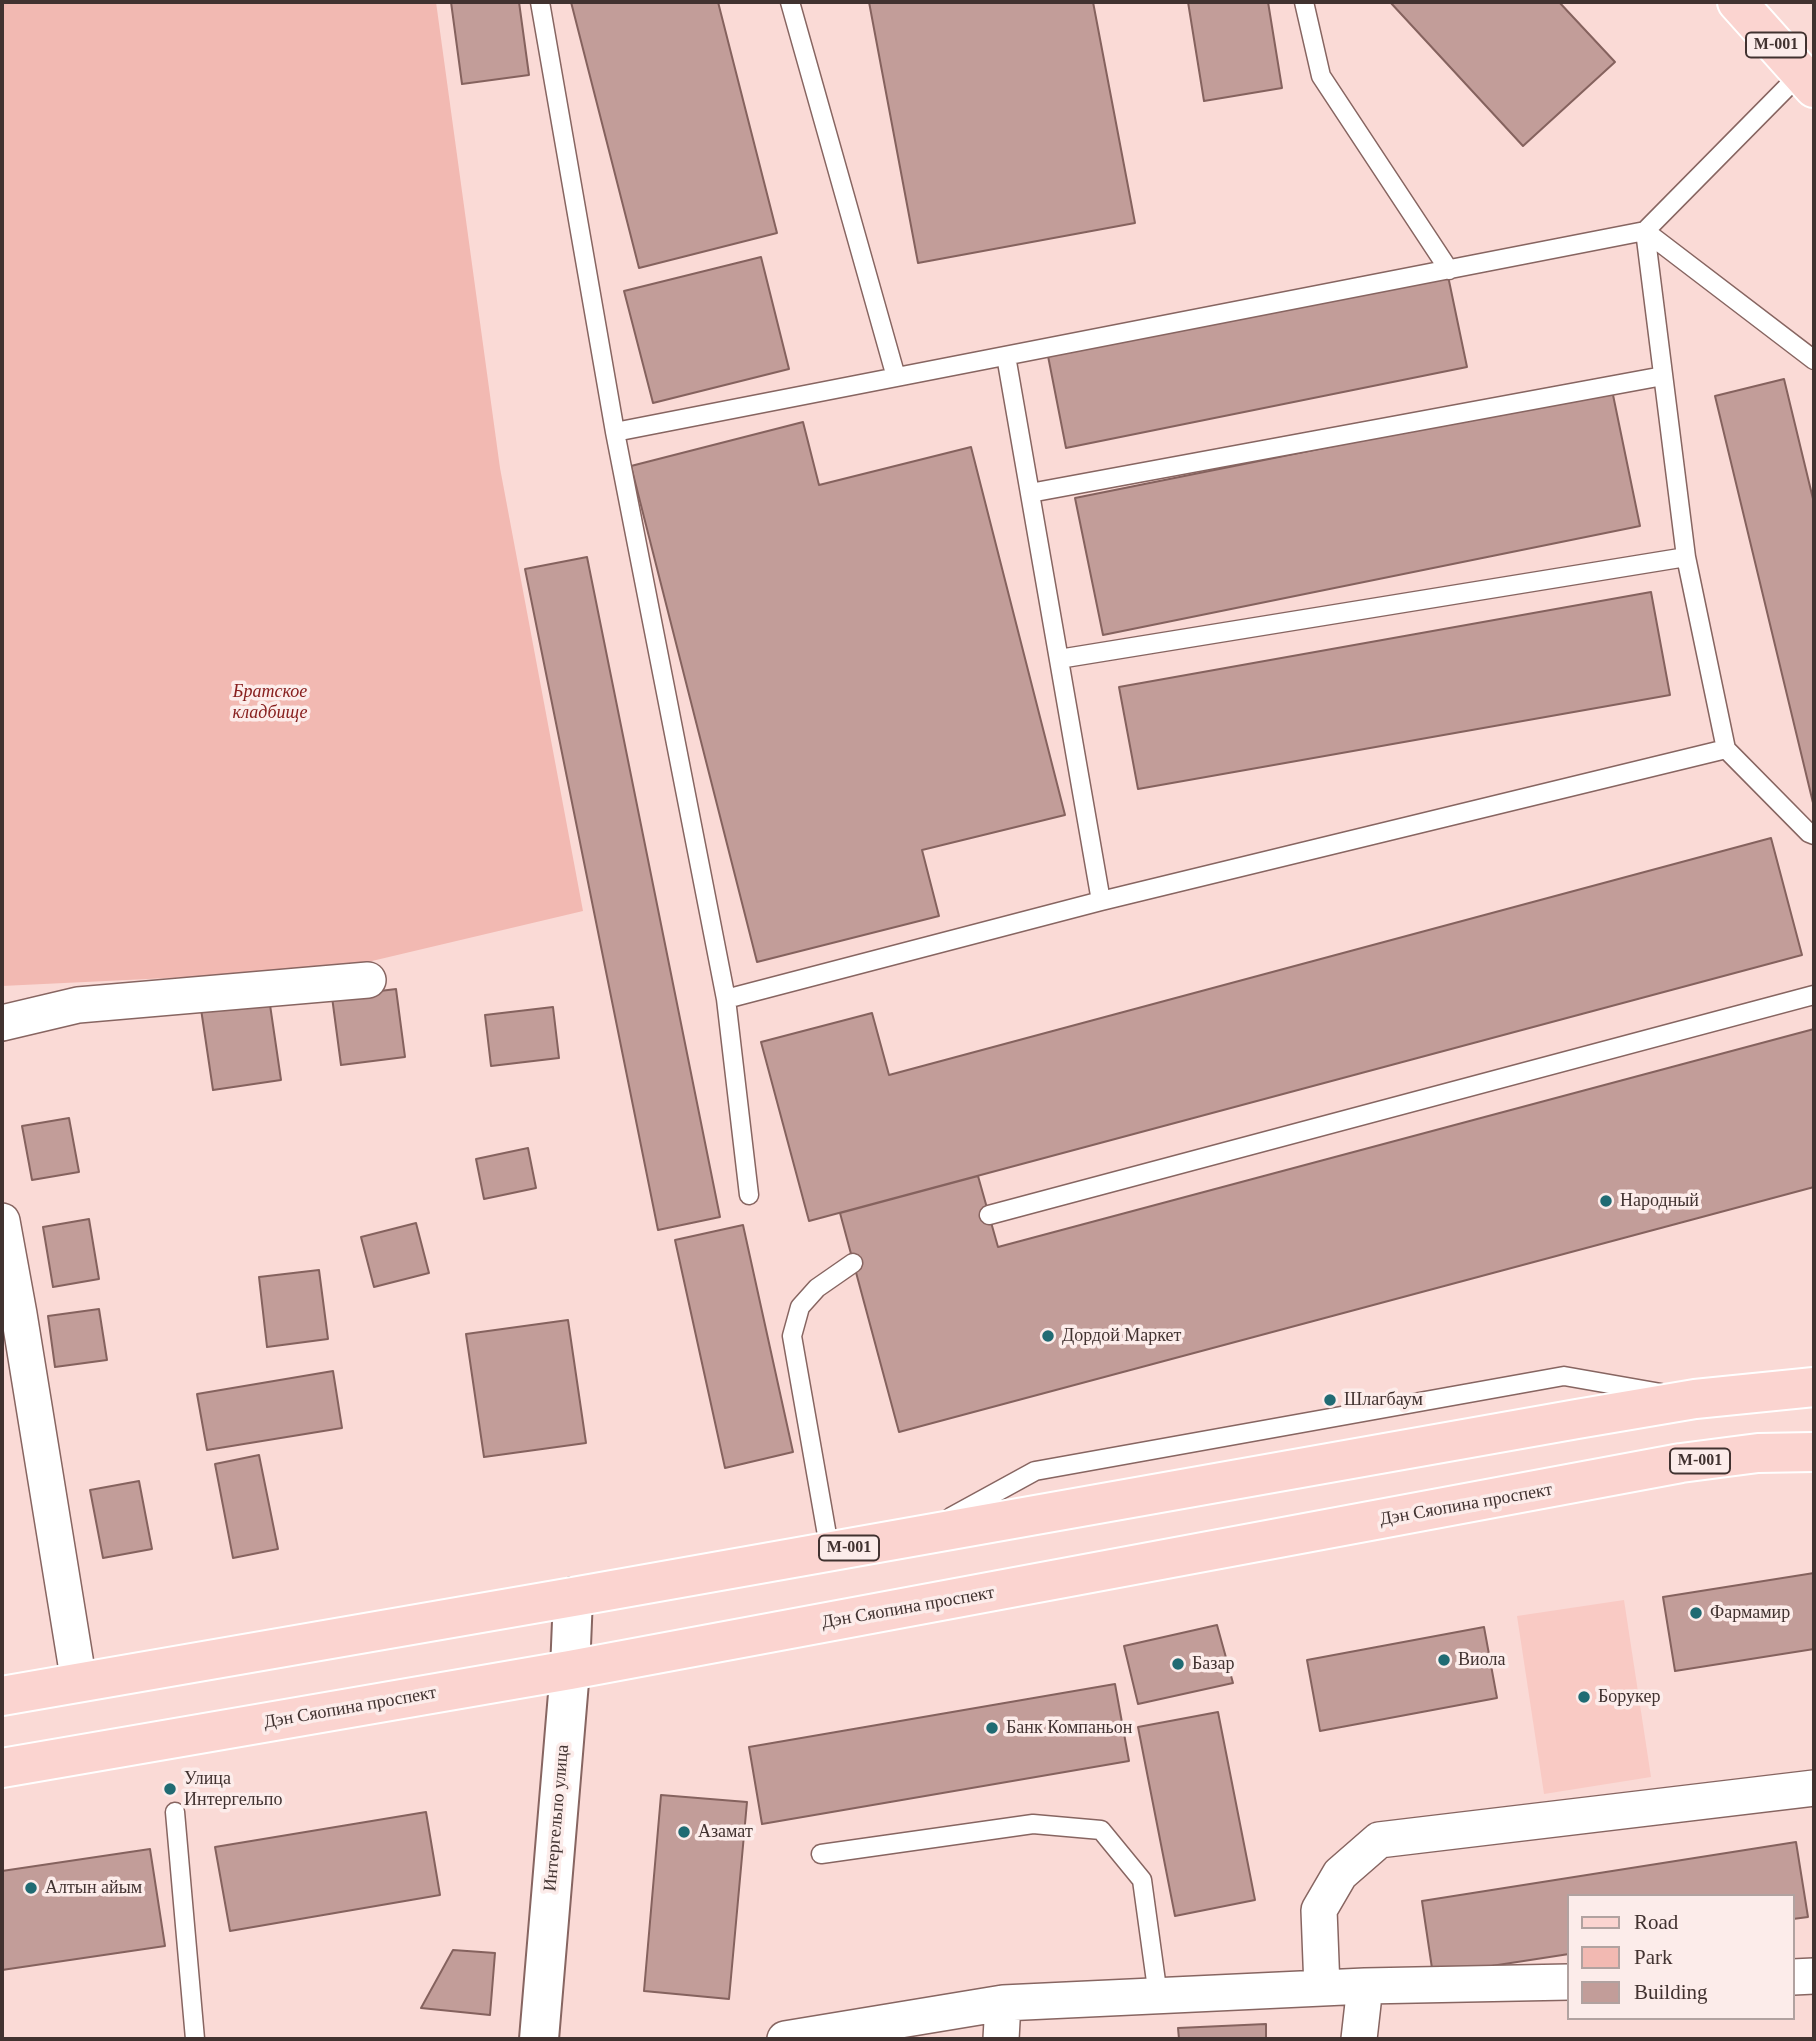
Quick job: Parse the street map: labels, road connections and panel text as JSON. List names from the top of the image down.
{
  "streets": {
    "main road": [
      "М-001",
      "M-001",
      "Дэн Сяопина проспект",
      "Интергельпо улица"
    ]
  },
  "crossings": [
    ["M-001", "Интергельпо улица"],
    ["Дэн Сяопина проспект", "Интергельпо улица"]
  ],
  "parks": ["Братское кладбище"],
  "places": [
    "Народный",
    "Дордой Маркет",
    "Шлагбаум",
    "Фармамир",
    "Виола",
    "Базар",
    "Борукер",
    "Банк Компаньон",
    "Улица Интергельпо",
    "Азамат",
    "Алтын айым"
  ],
  "legend": ["Road", "Park", "Building"]
}
